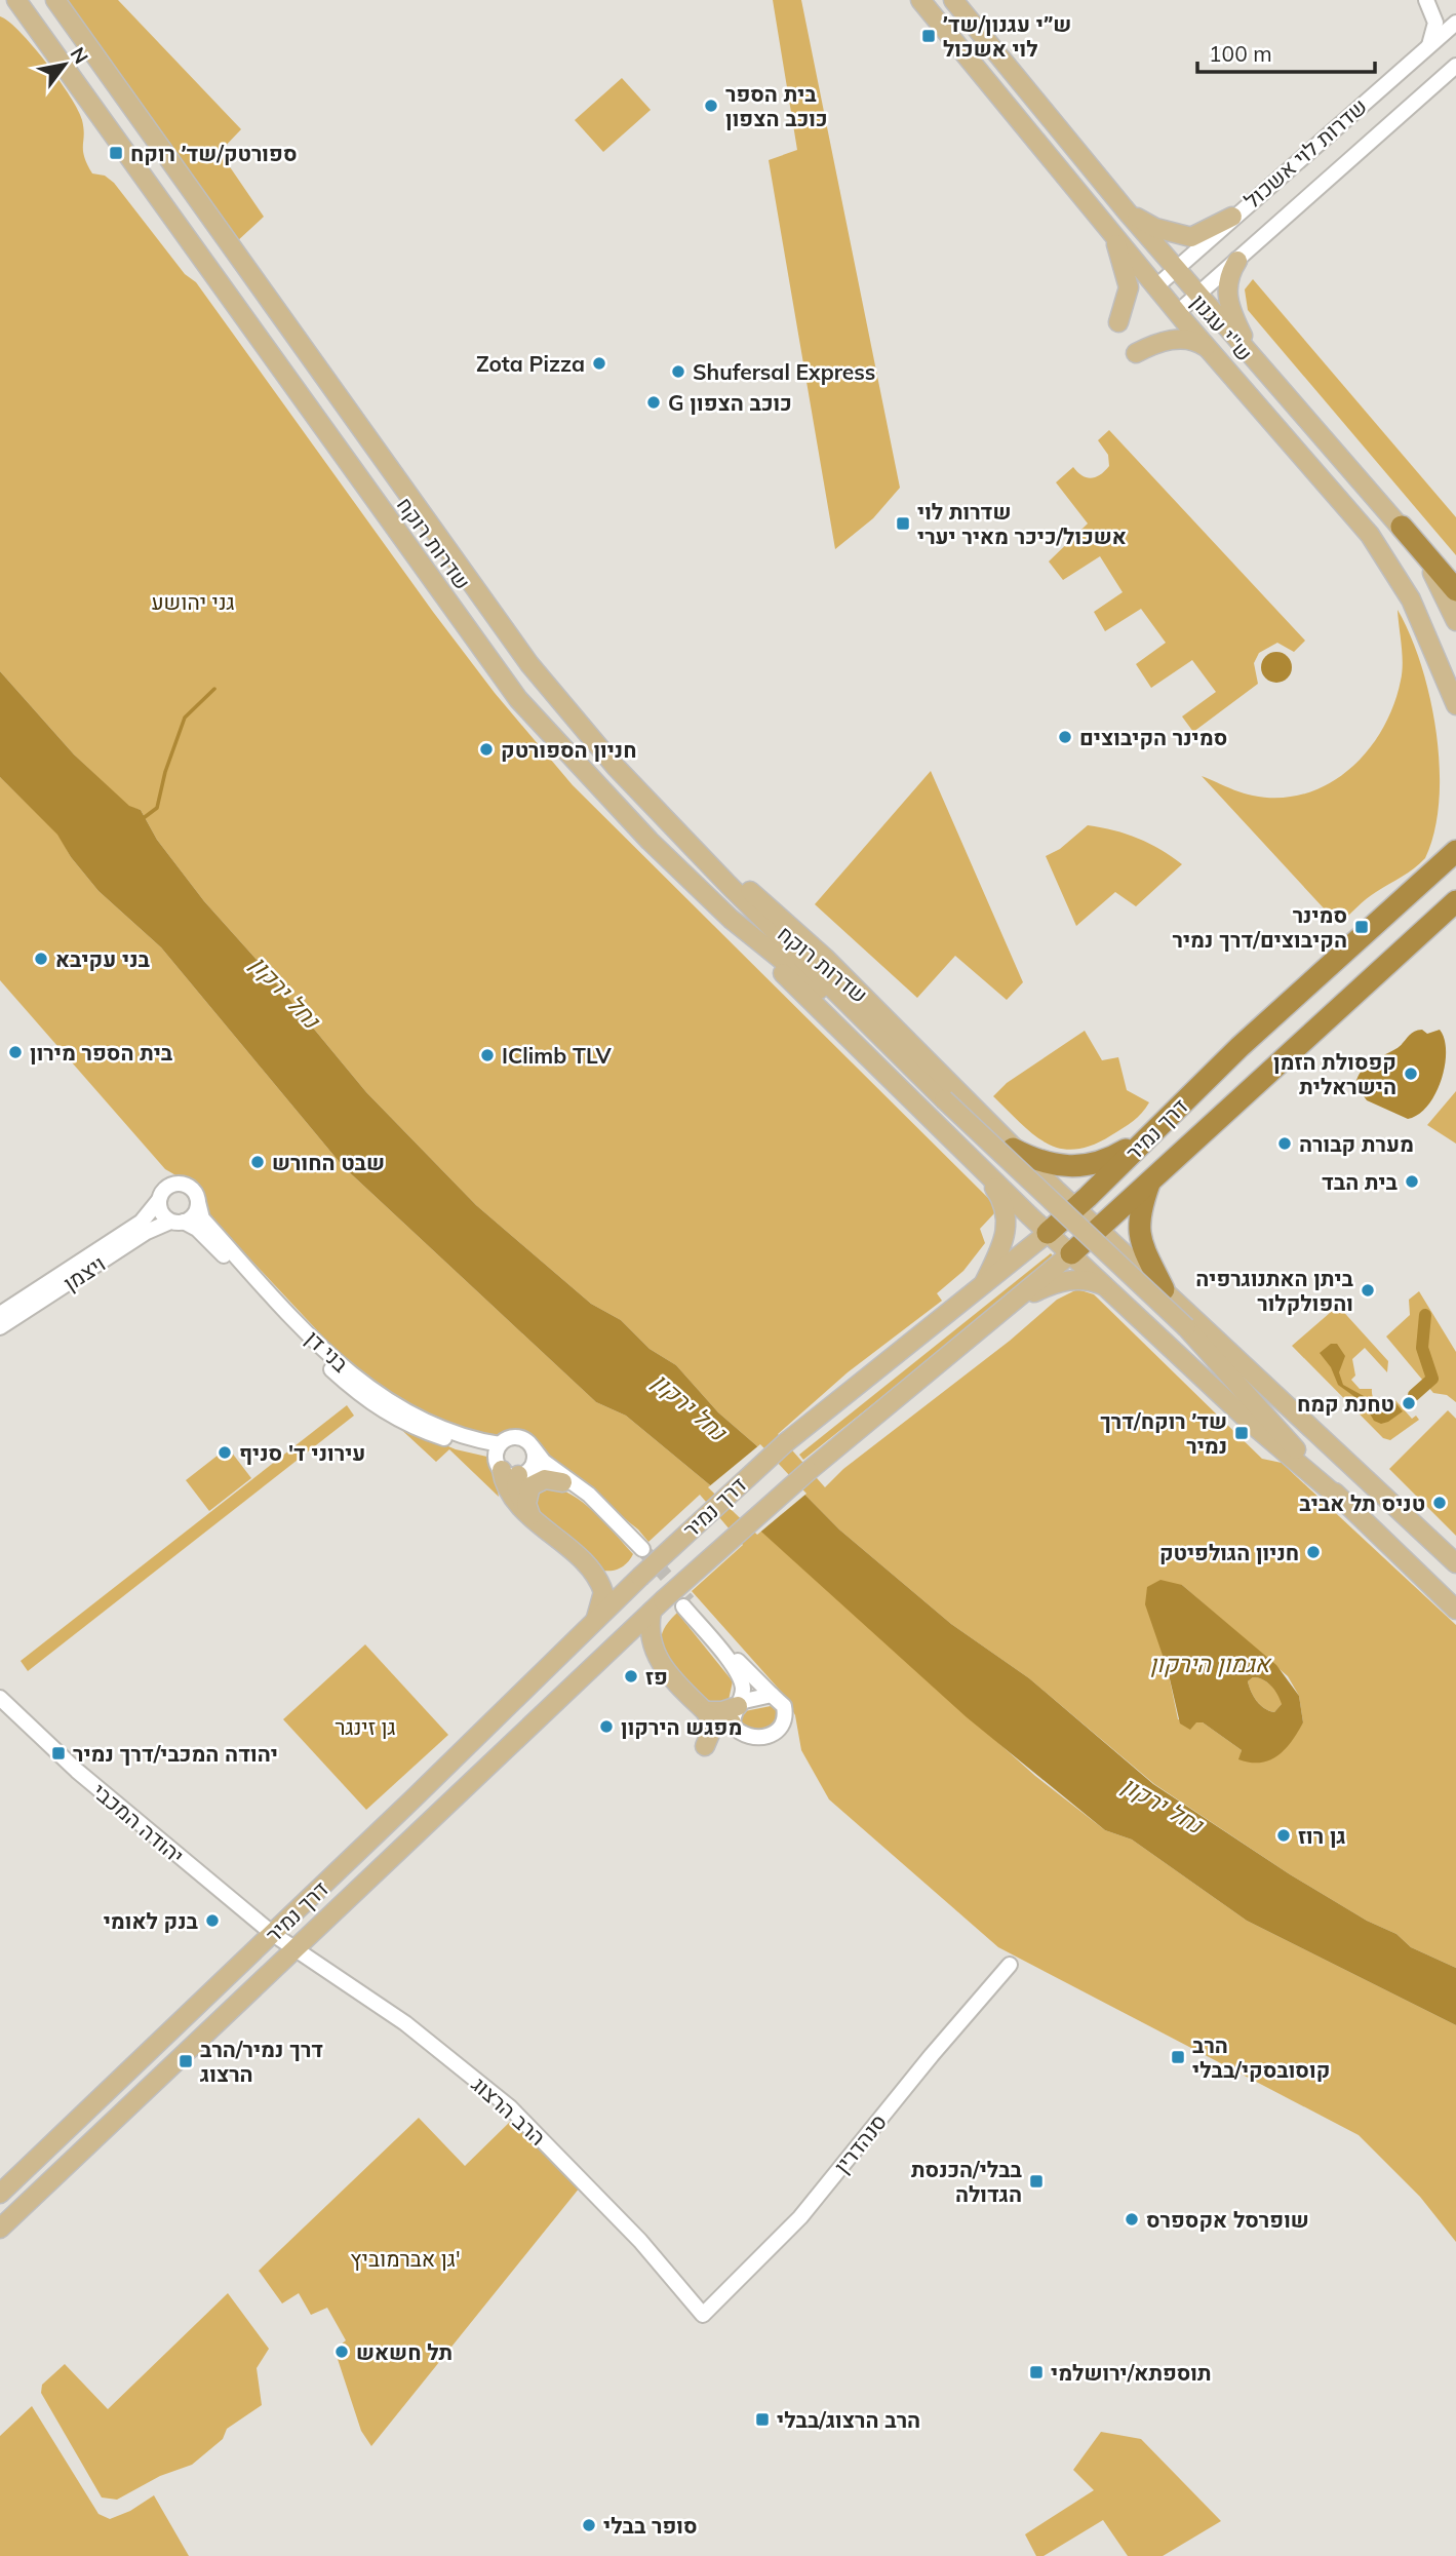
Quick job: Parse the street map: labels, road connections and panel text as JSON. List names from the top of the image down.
{
  "streets": {
    "highway": ["דרך נמיר"],
    "main road": ["ש''י עגנון", "שדרות רוקח"],
    "street": [
      "שדרות לוי אשכול",
      "ויצמן",
      "בני דן",
      "יהודה המכבי",
      "הרב הרצוג",
      "סנהדרין"
    ]
  },
  "crossings": [
    ["שדרות לוי אשכול", "ש''י עגנון"],
    ["דרך נמיר", "יהודה המכבי"],
    ["דרך נמיר", "הרב הרצוג"],
    ["ויצמן", "בני דן"],
    ["יהודה המכבי", "הרב הרצוג"],
    ["הרב הרצוג", "סנהדרין"]
  ],
  "water": ["נחל ירקון", "אגמון הירקון"],
  "parks": ["גני יהושע", "גן זינגר", "גן אברמוביץ'"],
  "places": {
    "transit": [
      "ש״י עגנון/שד׳ לוי אשכול",
      "ספורטק/שד׳ רוקח",
      "שדרות לוי אשכול/כיכר מאיר יערי",
      "סמינר הקיבוצים/דרך נמיר",
      "שד׳ רוקח/דרך נמיר",
      "יהודה המכבי/דרך נמיר",
      "הרב קוסובסקי/בבלי",
      "דרך נמיר/הרב הרצוג",
      "בבלי/הכנסת הגדולה",
      "תוספתא/ירושלמי",
      "הרב הרצוג/בבלי"
    ],
    "other": [
      "בית הספר כוכב הצפון",
      "Zota Pizza",
      "Shufersal Express",
      "G כוכב הצפון",
      "סמינר הקיבוצים",
      "חניון הספורטק",
      "בני עקיבא",
      "בית הספר מירון",
      "IClimb TLV",
      "קפסולת הזמן הישראלית",
      "מערת קבורה",
      "שבט החורש",
      "בית הבד",
      "ביתן האתנוגרפיה והפולקלור",
      "טחנת קמח",
      "עירוני ד' סניף",
      "טניס תל אביב",
      "חניון הגולפיטק",
      "פז",
      "מפגש הירקון",
      "גן רוז",
      "בנק לאומי",
      "שופרסל אקספרס",
      "תל חשאש",
      "סופר בבלי"
    ]
  },
  "scale_bar": "100 m",
  "north": "top right"
}
